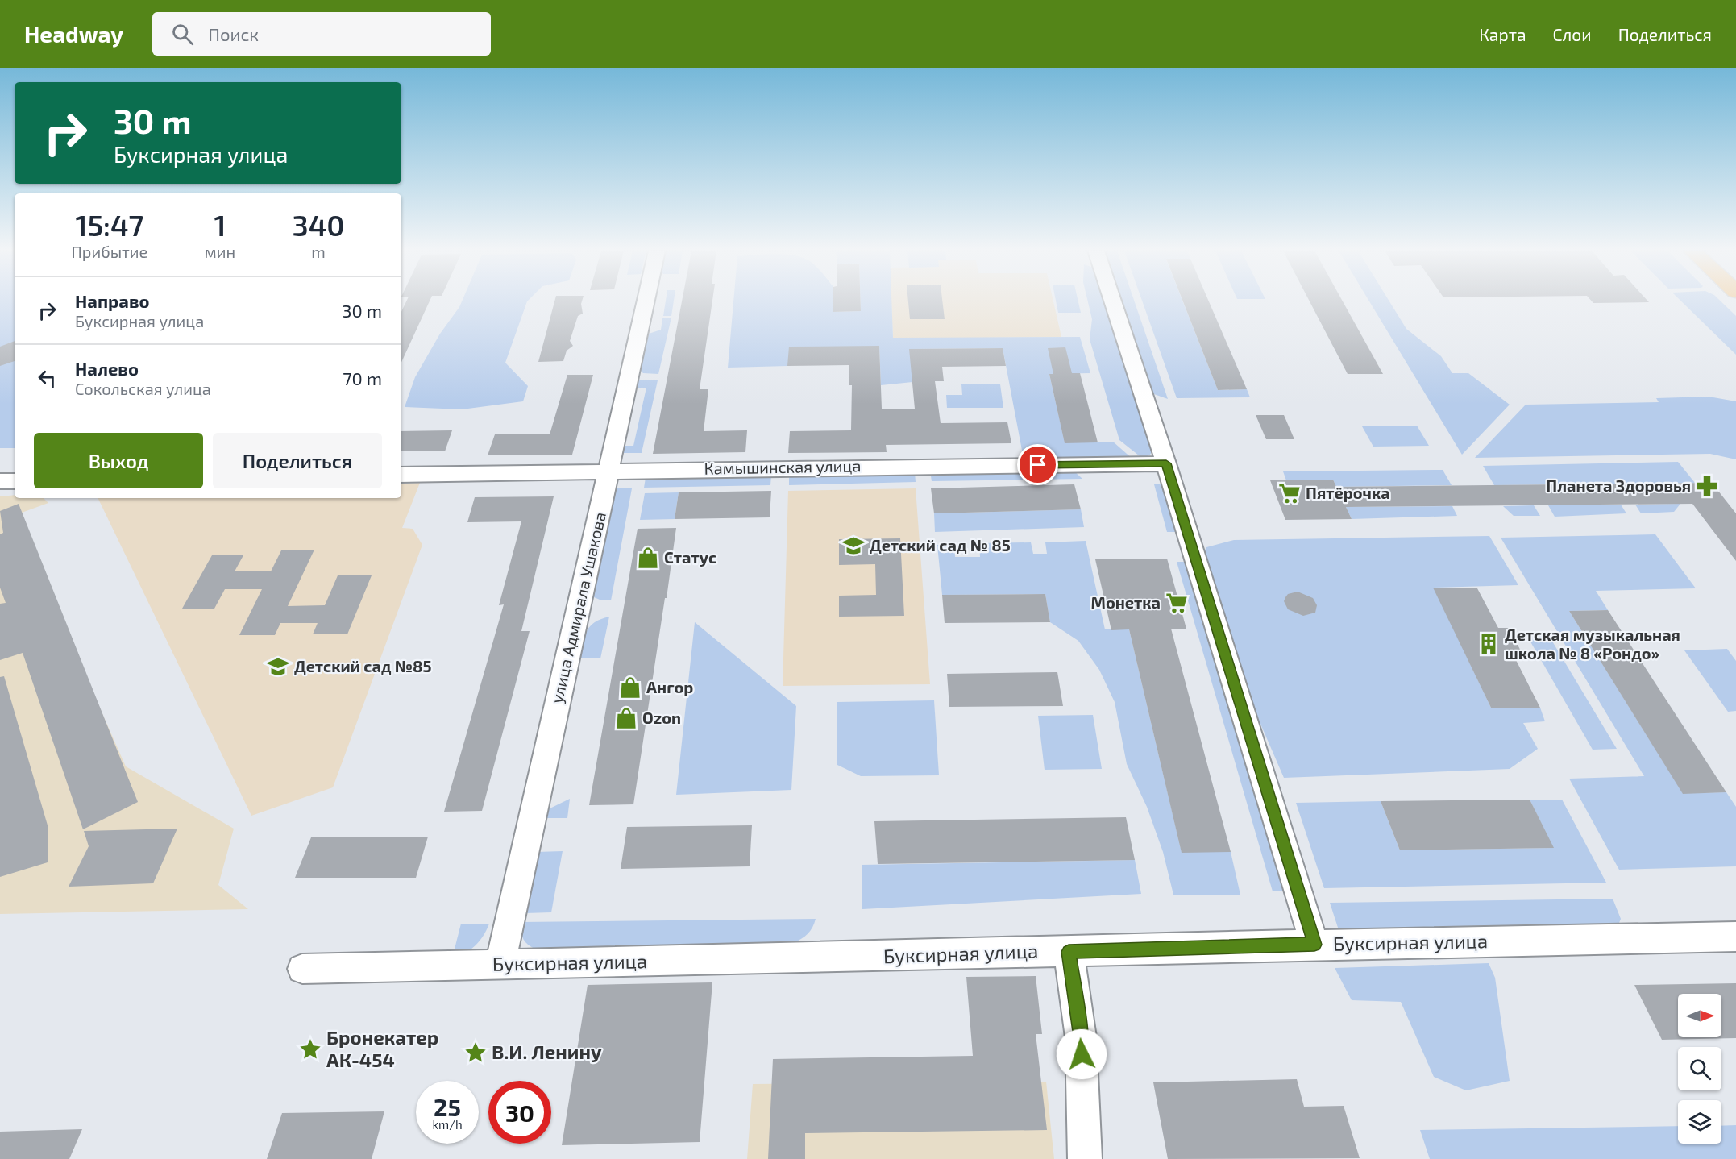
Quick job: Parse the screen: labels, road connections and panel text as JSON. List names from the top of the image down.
{
  "streets": {
    "street": ["Камышинская улица", "улица Адмирала Ушакова", "Буксирная улица"]
  },
  "crossings": [
    ["Камышинская улица", "улица Адмирала Ушакова"],
    ["улица Адмирала Ушакова", "Буксирная улица"]
  ],
  "places": {
    "pharmacy": ["Планета Здоровья"],
    "supermarket": ["Пятёрочка", "Монетка"],
    "school or university": ["Детский сад № 85", "Детский сад №85"],
    "shop": ["Статус", "Ангор", "Ozon"],
    "building": ["Детская музыкальная школа № 8 «Рондо»"],
    "place": ["Бронекатер АК-454", "В.И. Ленину"]
  },
  "north": "right",
  "page": {
    "header": "Headway",
    "search": "Поиск",
    "nav": ["Карта", "Слои", "Поделиться"],
    "turn": ["30 m", "Буксирная улица"],
    "eta": [
      "15:47",
      "Прибытие",
      "1",
      "мин",
      "340",
      "m"
    ],
    "list": [
      {
        "name": "Направо",
        "note": "Буксирная улица",
        "value": "30 m"
      },
      {
        "name": "Налево",
        "note": "Сокольская улица",
        "value": "70 m"
      }
    ],
    "buttons": ["Выход", "Поделиться"],
    "speed": "25 km/h",
    "limit": "30"
  }
}
